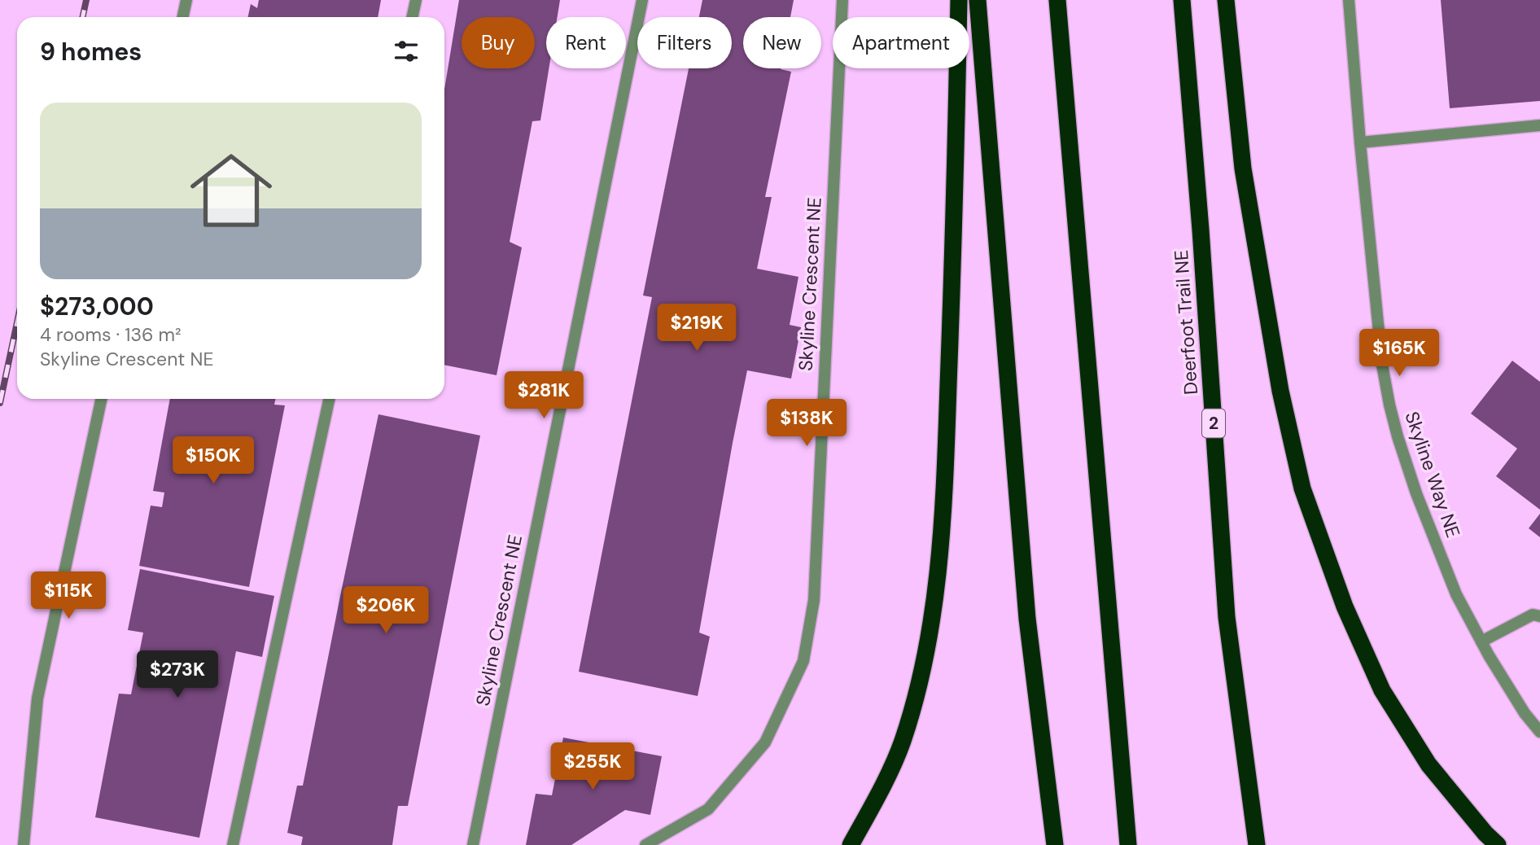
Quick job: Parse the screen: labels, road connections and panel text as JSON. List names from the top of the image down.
{
  "streets": {
    "highway": ["Deerfoot Trail NE", "2"],
    "street": ["Skyline Crescent NE", "Skyline Way NE"]
  },
  "page": {
    "chip": [
      "Buy",
      "Rent",
      "Filters",
      "New",
      "Apartment"
    ],
    "heading": "9 homes",
    "list": [
      {
        "name": "$273,000",
        "note": "4 rooms · 136 m² · Skyline Crescent NE"
      }
    ],
    "price": [
      "$219K",
      "$165K",
      "$281K",
      "$138K",
      "$150K",
      "$115K",
      "$206K",
      "$273K",
      "$255K"
    ]
  }
}
